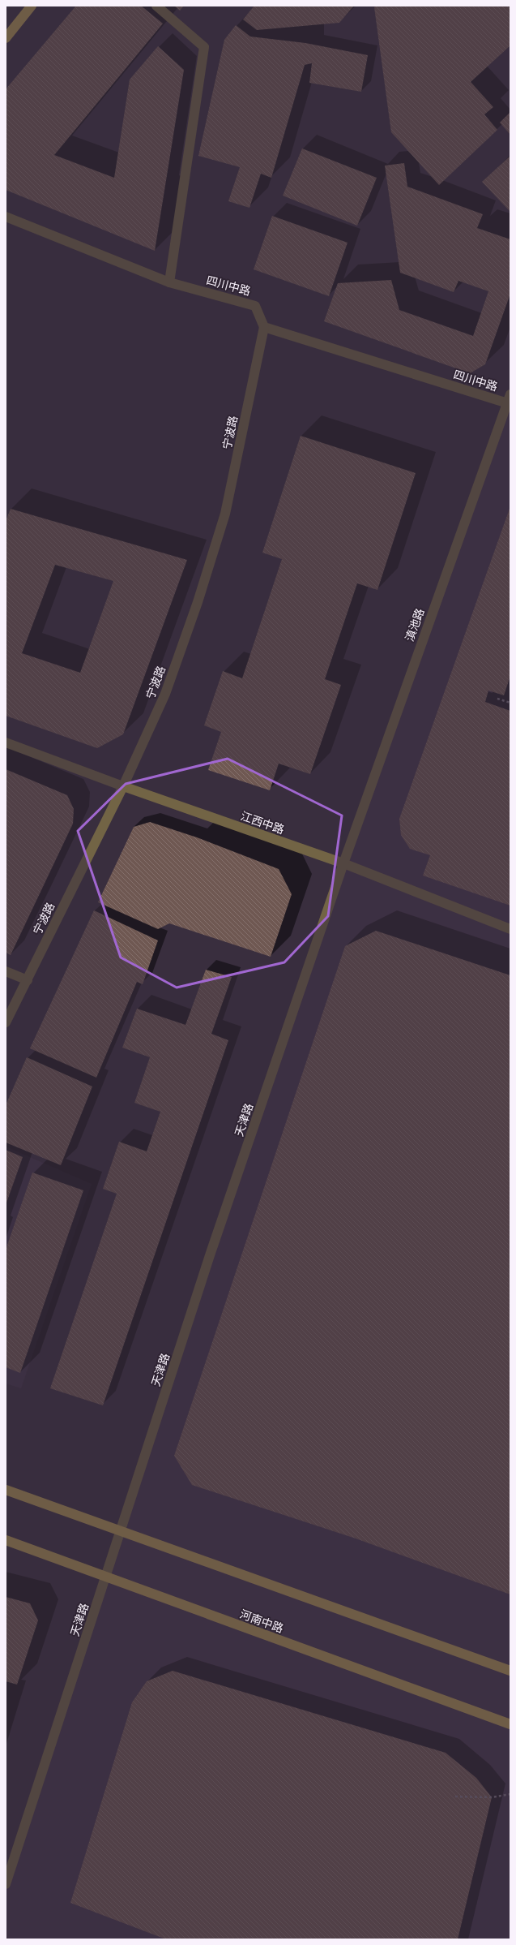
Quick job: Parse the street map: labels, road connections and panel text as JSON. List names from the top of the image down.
{
  "streets": {
    "main road": ["河南中路"],
    "street": [
      "四川中路",
      "宁波路",
      "滇池路",
      "江西中路",
      "天津路"
    ]
  },
  "crossings": [
    ["四川中路", "宁波路"],
    ["四川中路", "滇池路"],
    ["宁波路", "江西中路"],
    ["滇池路", "江西中路"],
    ["滇池路", "天津路"],
    ["江西中路", "天津路"],
    ["天津路", "河南中路"]
  ]
}
